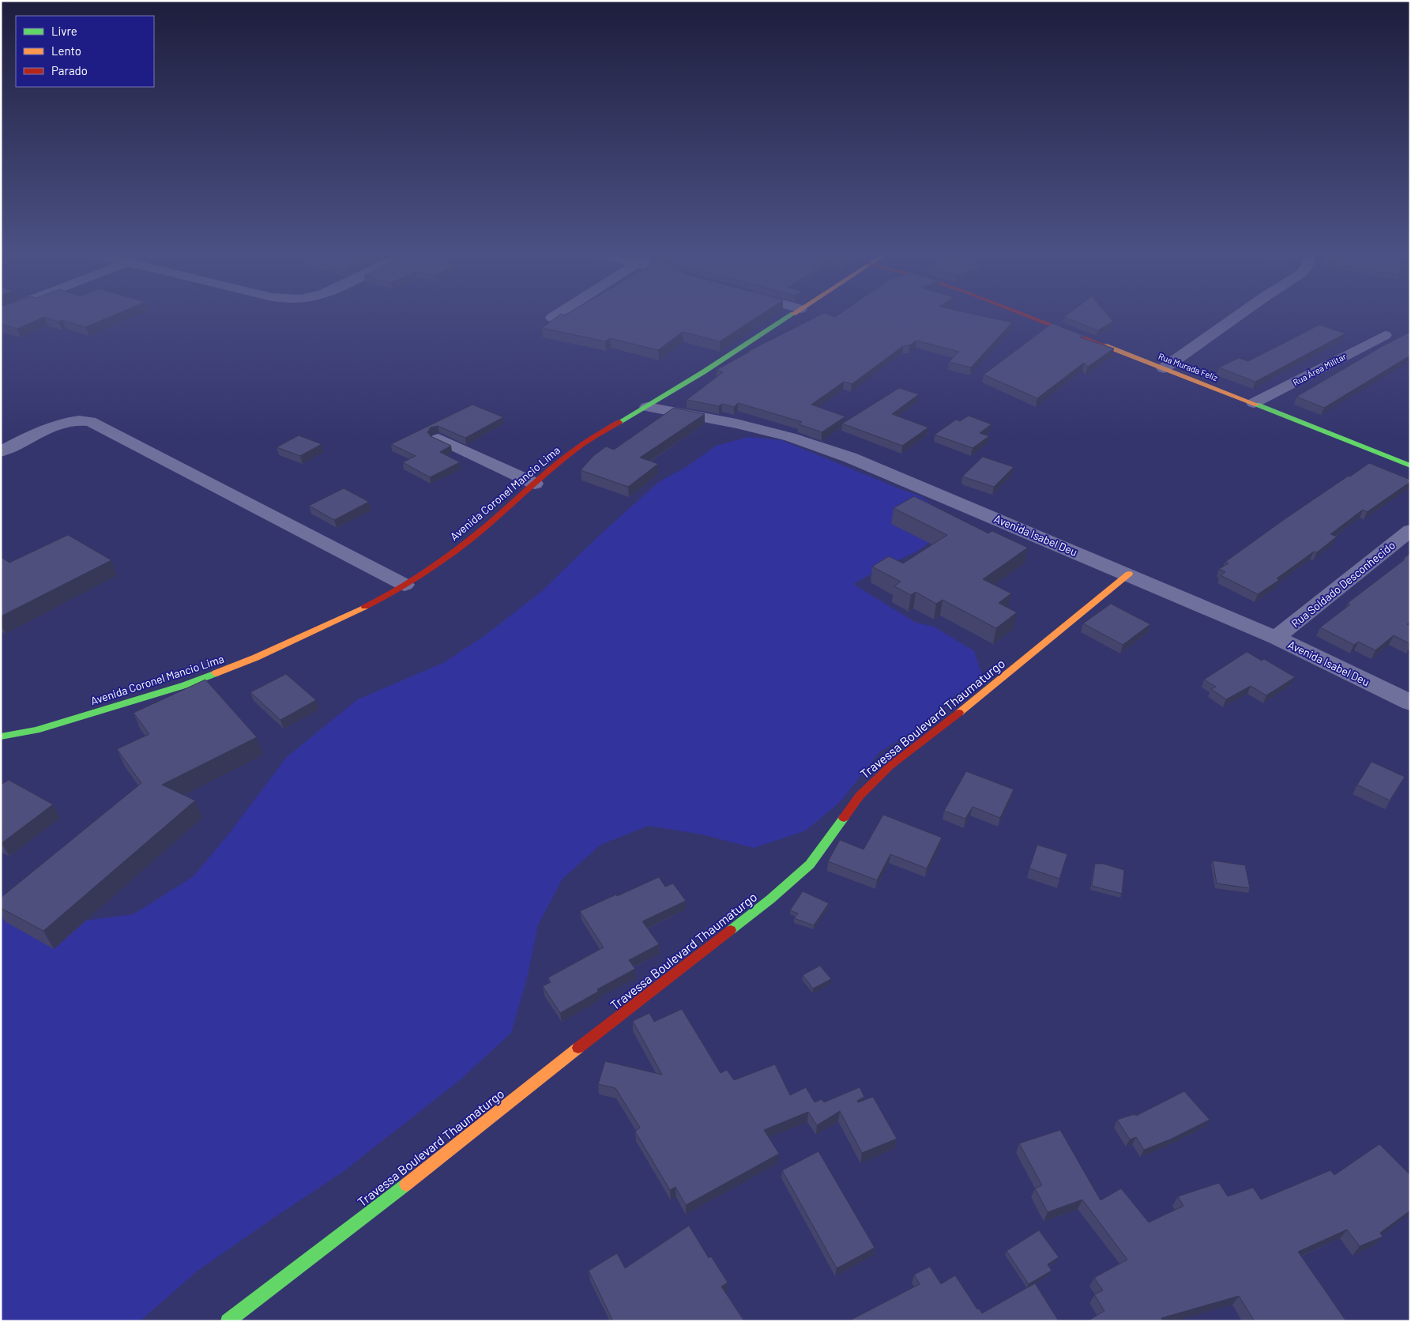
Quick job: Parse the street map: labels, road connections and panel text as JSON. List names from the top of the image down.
{
  "streets": {
    "street": [
      "Rua Murada Feliz",
      "Rua Área Militar",
      "Avenida Coronel Mancio Lima",
      "Avenida Isabel Deu",
      "Rua Soldado Desconhecido",
      "Travessa Boulevard Thaumaturgo"
    ]
  },
  "crossings": [
    ["Rua Murada Feliz", "Rua Área Militar"],
    ["Avenida Coronel Mancio Lima", "Avenida Isabel Deu"],
    ["Avenida Isabel Deu", "Rua Soldado Desconhecido"],
    ["Avenida Isabel Deu", "Travessa Boulevard Thaumaturgo"]
  ],
  "legend": ["Livre", "Lento", "Parado"]
}
